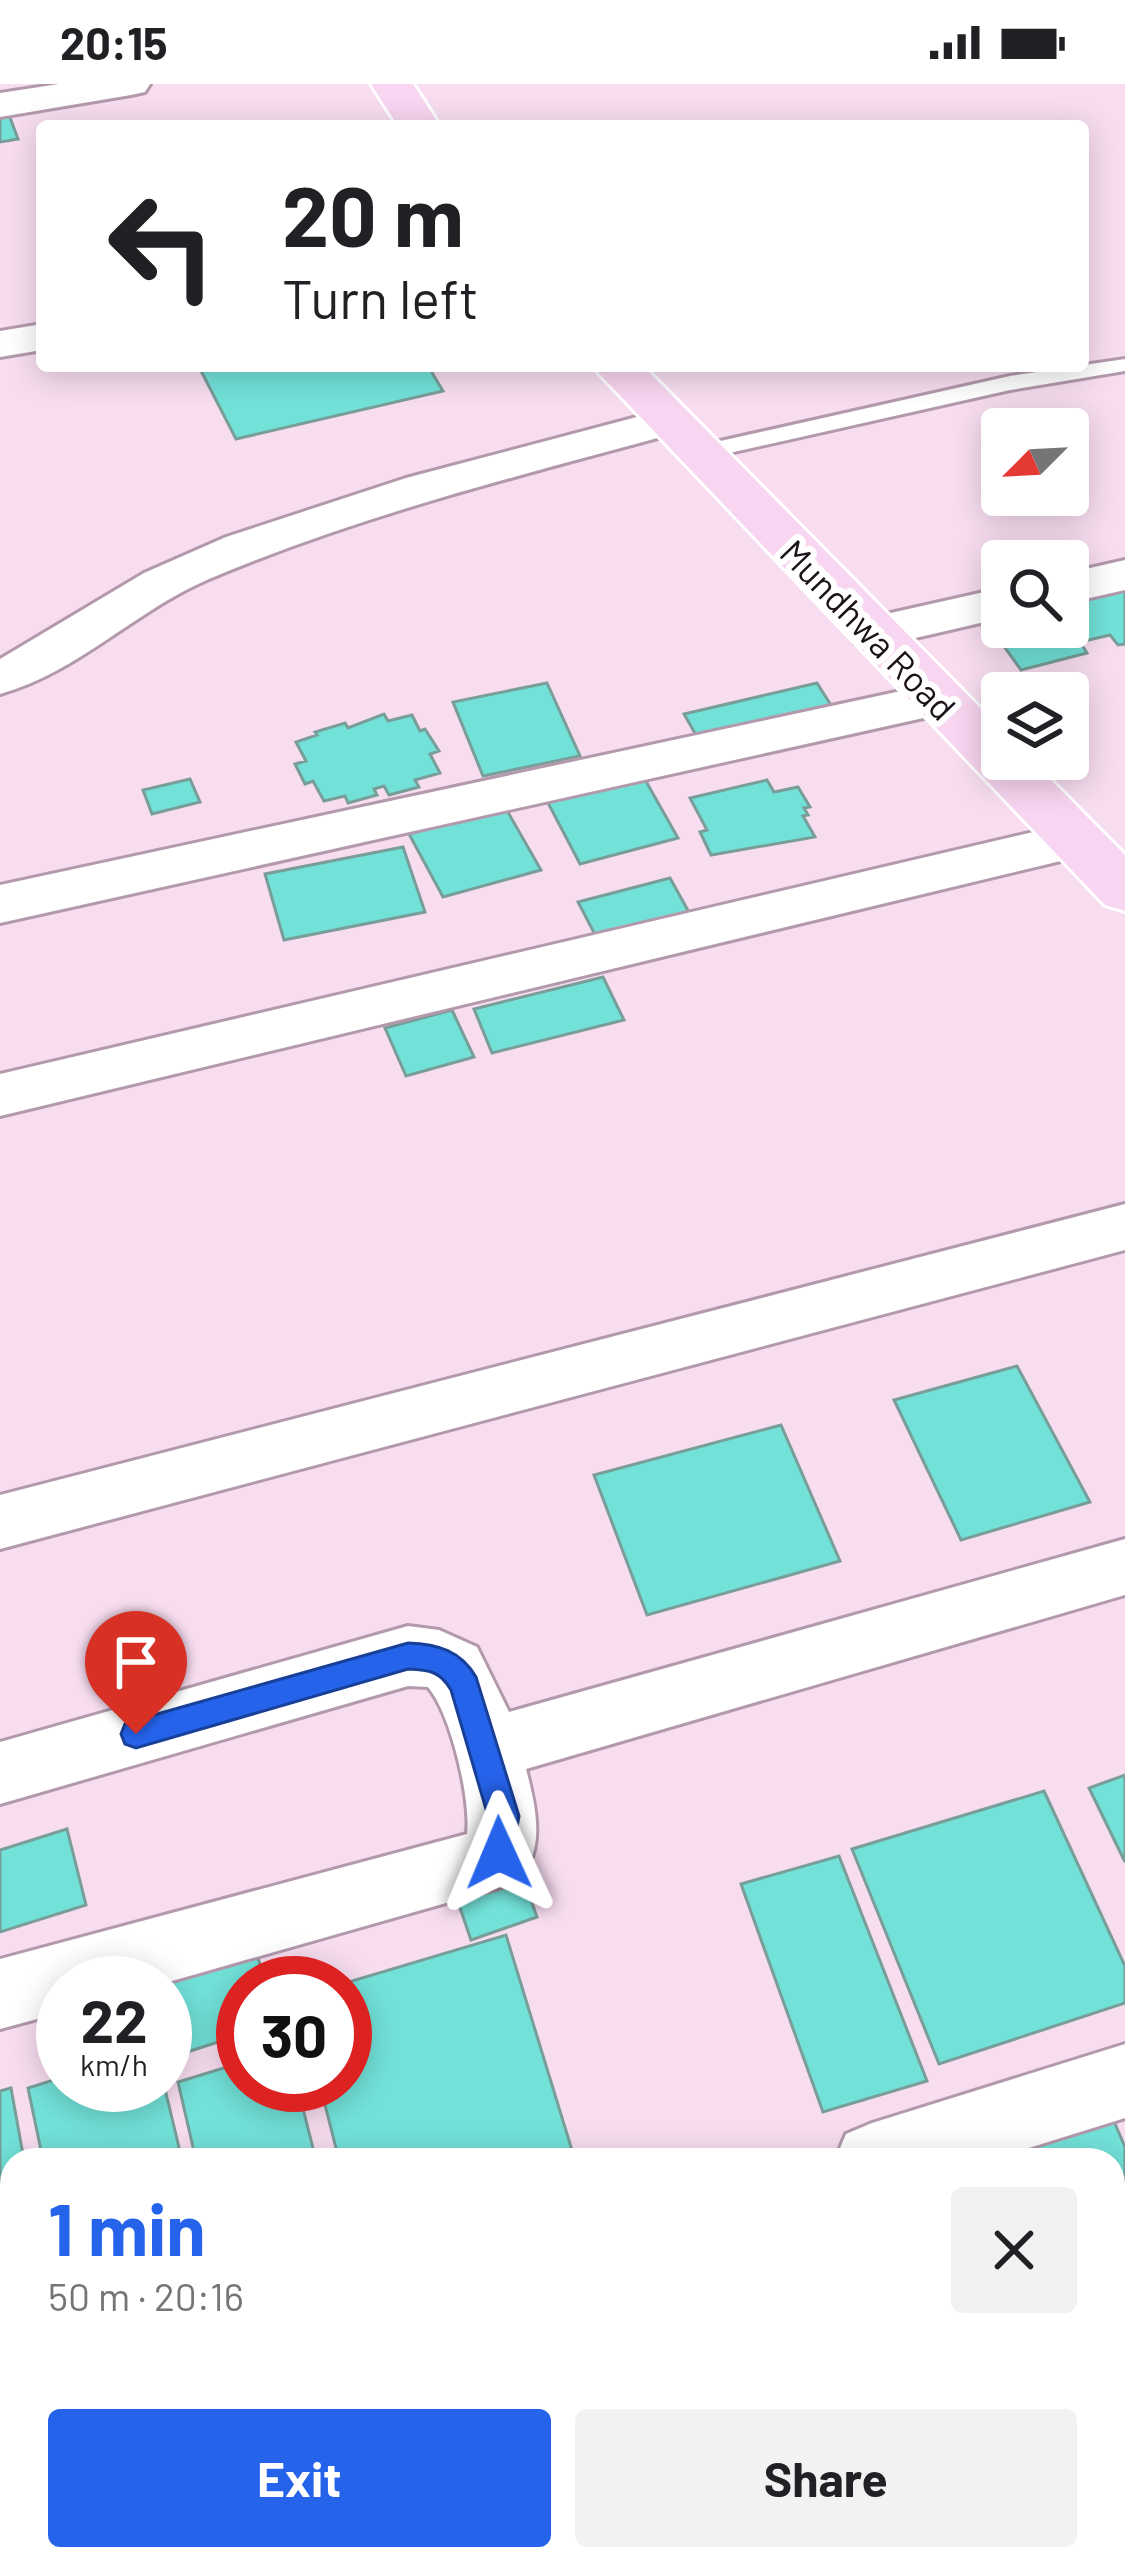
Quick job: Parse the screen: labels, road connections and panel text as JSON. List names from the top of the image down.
{
  "streets": {
    "main road": ["Mundhwa Road"]
  },
  "north": "bottom left",
  "page": {
    "status": "20:15",
    "turn": ["20 m", "Turn left"],
    "speed": "22 km/h",
    "limit": "30",
    "heading": ["1 min", "50 m · 20:16"],
    "buttons": ["Exit", "Share"]
  }
}
